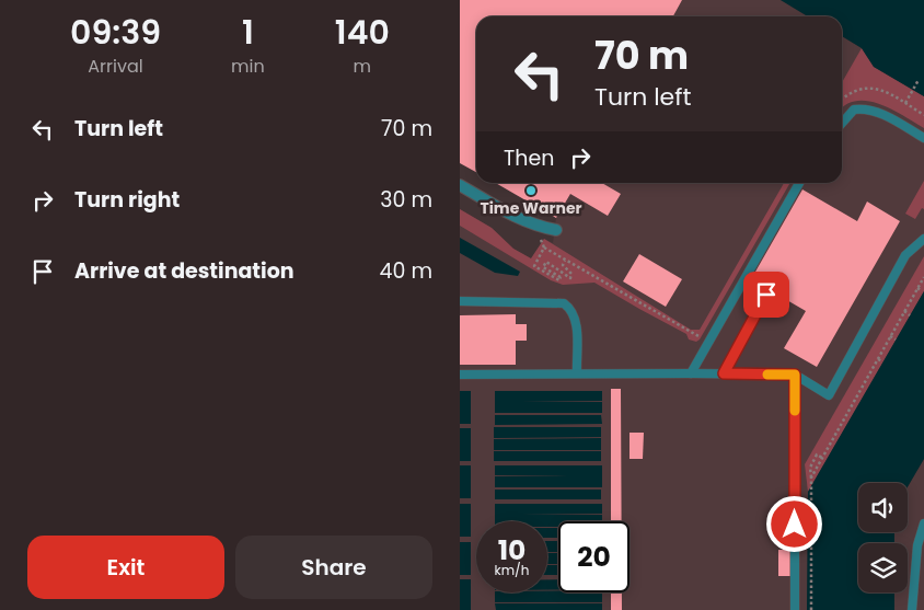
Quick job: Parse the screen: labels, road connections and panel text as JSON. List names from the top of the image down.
{
  "places": ["Time Warner"],
  "page": {
    "eta": [
      "09:39",
      "Arrival",
      "1",
      "min",
      "140",
      "m"
    ],
    "turn": ["70 m", "Turn left"],
    "list": [
      {
        "name": "Turn left",
        "value": "70 m"
      },
      {
        "name": "Turn right",
        "value": "30 m"
      },
      {
        "name": "Arrive at destination",
        "value": "40 m"
      }
    ],
    "then": "Then",
    "speed": "10 km/h",
    "limit": "20",
    "buttons": ["Exit", "Share"]
  }
}
